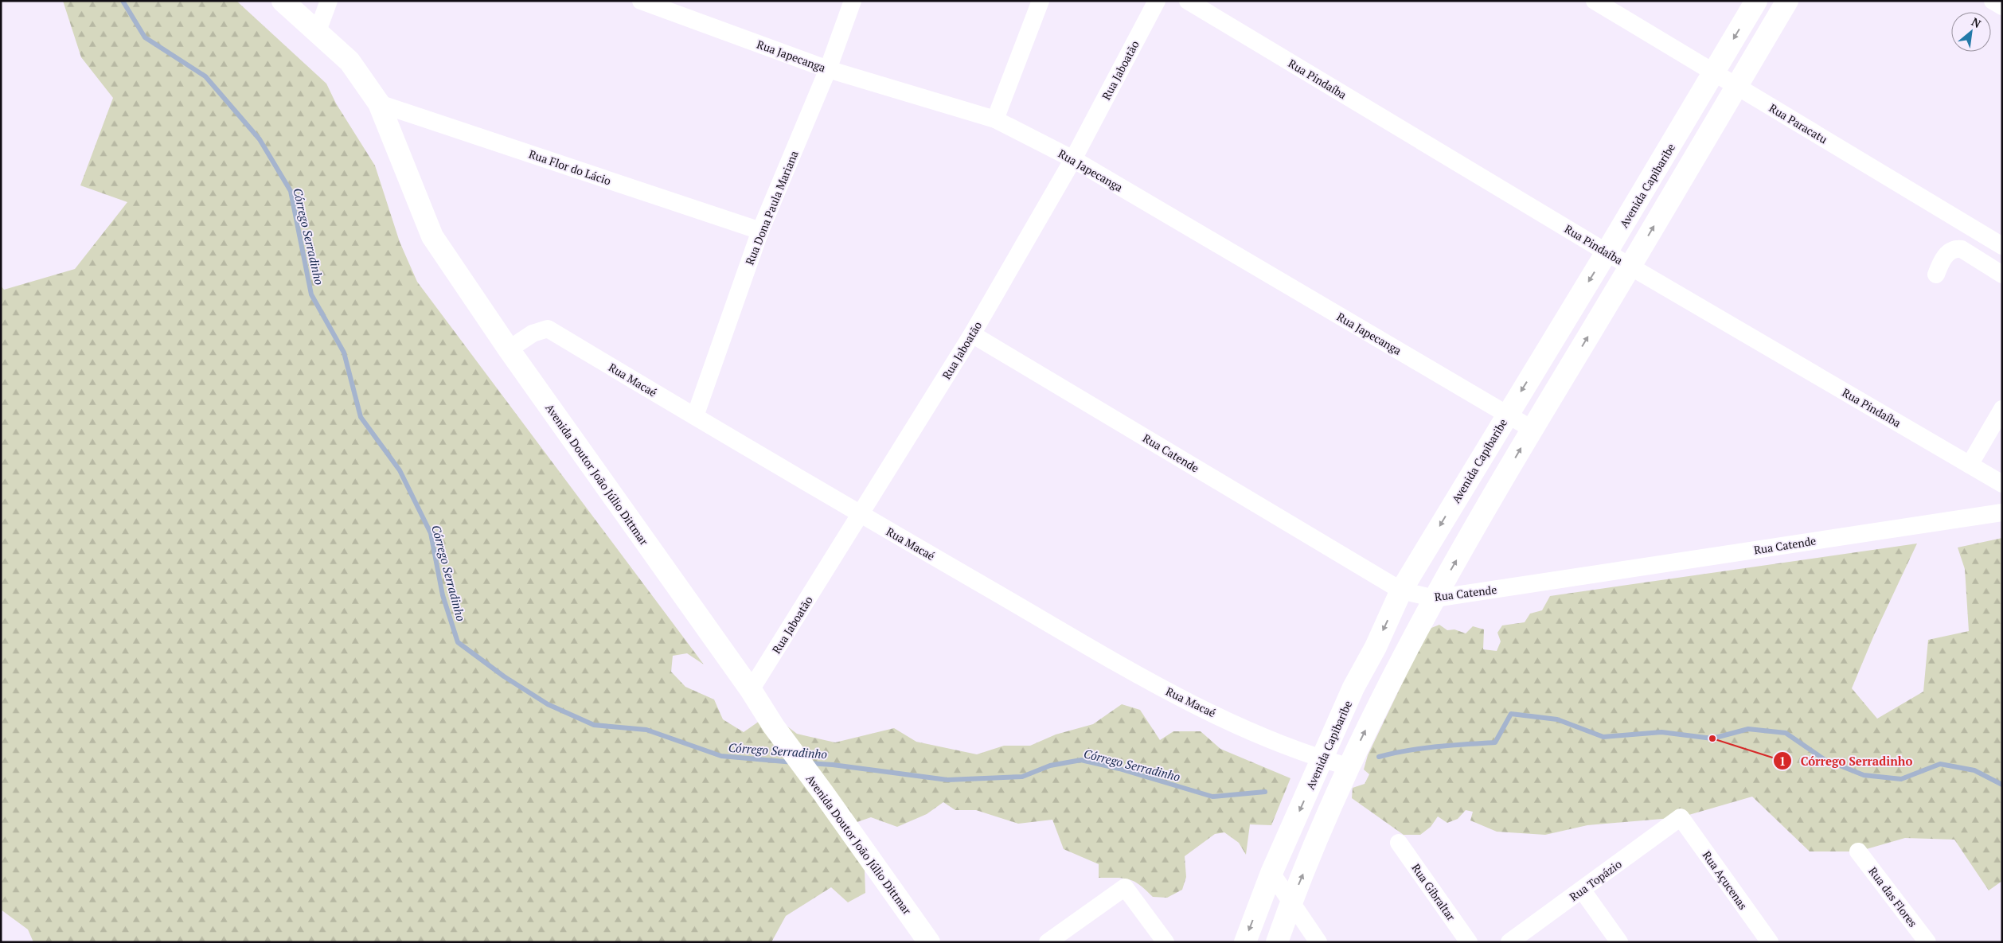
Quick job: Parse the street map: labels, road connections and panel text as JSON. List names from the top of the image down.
{
  "streets": {
    "main road": ["Avenida Capibaribe", "Avenida Doutor João Júlio Dittmar"],
    "street": [
      "Rua Japecanga",
      "Rua Jaboatão",
      "Rua Pindaíba",
      "Rua Paracatu",
      "Rua Flor do Lácio",
      "Rua Dona Paula Mariana",
      "Rua Macaé",
      "Rua Catende",
      "Rua Topázio",
      "Rua Açucenas",
      "Rua Gibraltar",
      "Rua das Flores"
    ]
  },
  "crossings": [
    ["Rua Japecanga", "Rua Jaboatão"],
    ["Rua Japecanga", "Avenida Capibaribe"],
    ["Rua Japecanga", "Rua Dona Paula Mariana"],
    ["Rua Jaboatão", "Rua Macaé"],
    ["Rua Jaboatão", "Rua Catende"],
    ["Rua Jaboatão", "Avenida Doutor João Júlio Dittmar"],
    ["Rua Pindaíba", "Avenida Capibaribe"],
    ["Rua Paracatu", "Avenida Capibaribe"],
    ["Rua Flor do Lácio", "Rua Dona Paula Mariana"],
    ["Rua Flor do Lácio", "Avenida Doutor João Júlio Dittmar"],
    ["Avenida Capibaribe", "Rua Macaé"],
    ["Avenida Capibaribe", "Rua Catende"],
    ["Rua Dona Paula Mariana", "Rua Macaé"],
    ["Rua Macaé", "Avenida Doutor João Júlio Dittmar"],
    ["Rua Topázio", "Rua Açucenas"]
  ],
  "water": ["Córrego Serradinho"],
  "places": ["Córrego Serradinho"],
  "north": "top right"
}
